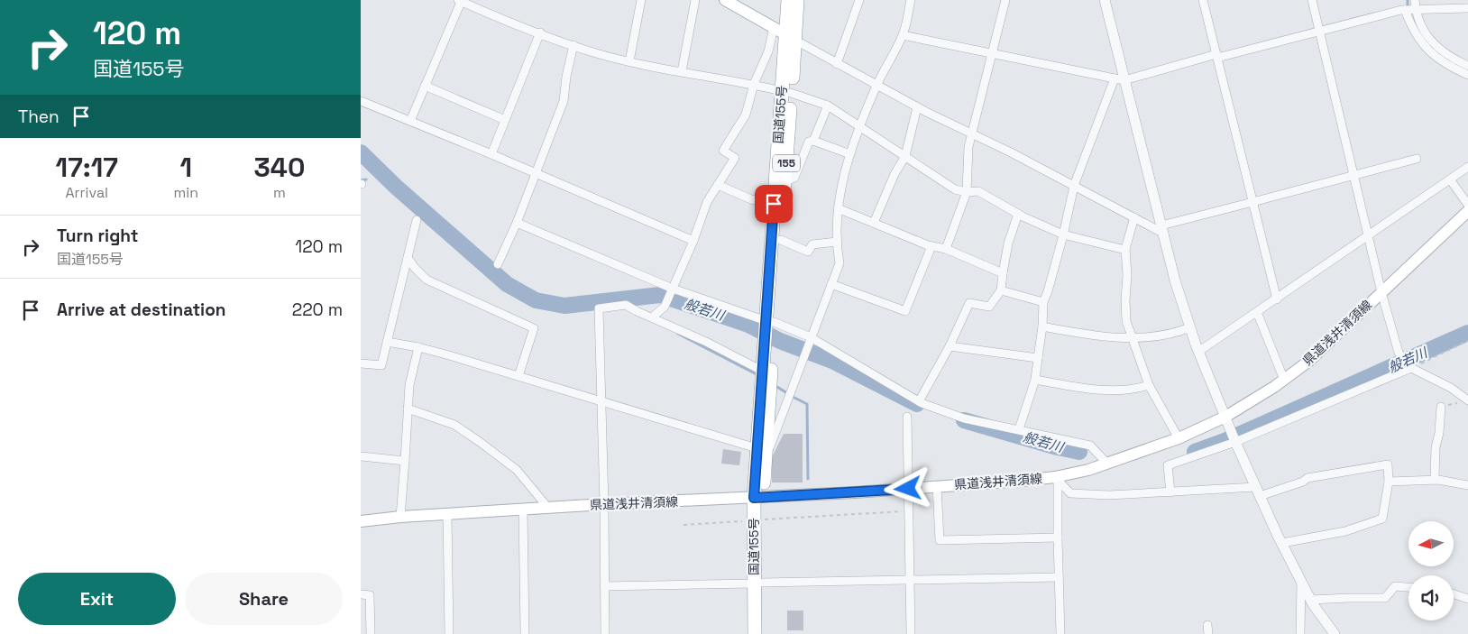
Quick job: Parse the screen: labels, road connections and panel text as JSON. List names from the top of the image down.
{
  "streets": {
    "highway": ["国道155号", "155"],
    "main road": ["県道浅井清須線"]
  },
  "crossings": [
    ["国道155号", "県道浅井清須線"]
  ],
  "water": ["般若川"],
  "north": "left",
  "page": {
    "turn": ["120 m", "国道155号"],
    "then": "Then",
    "eta": [
      "17:17",
      "Arrival",
      "1",
      "min",
      "340",
      "m"
    ],
    "list": [
      {
        "name": "Turn right",
        "note": "国道155号",
        "value": "120 m"
      },
      {
        "name": "Arrive at destination",
        "value": "220 m"
      }
    ],
    "buttons": ["Exit", "Share"]
  }
}
